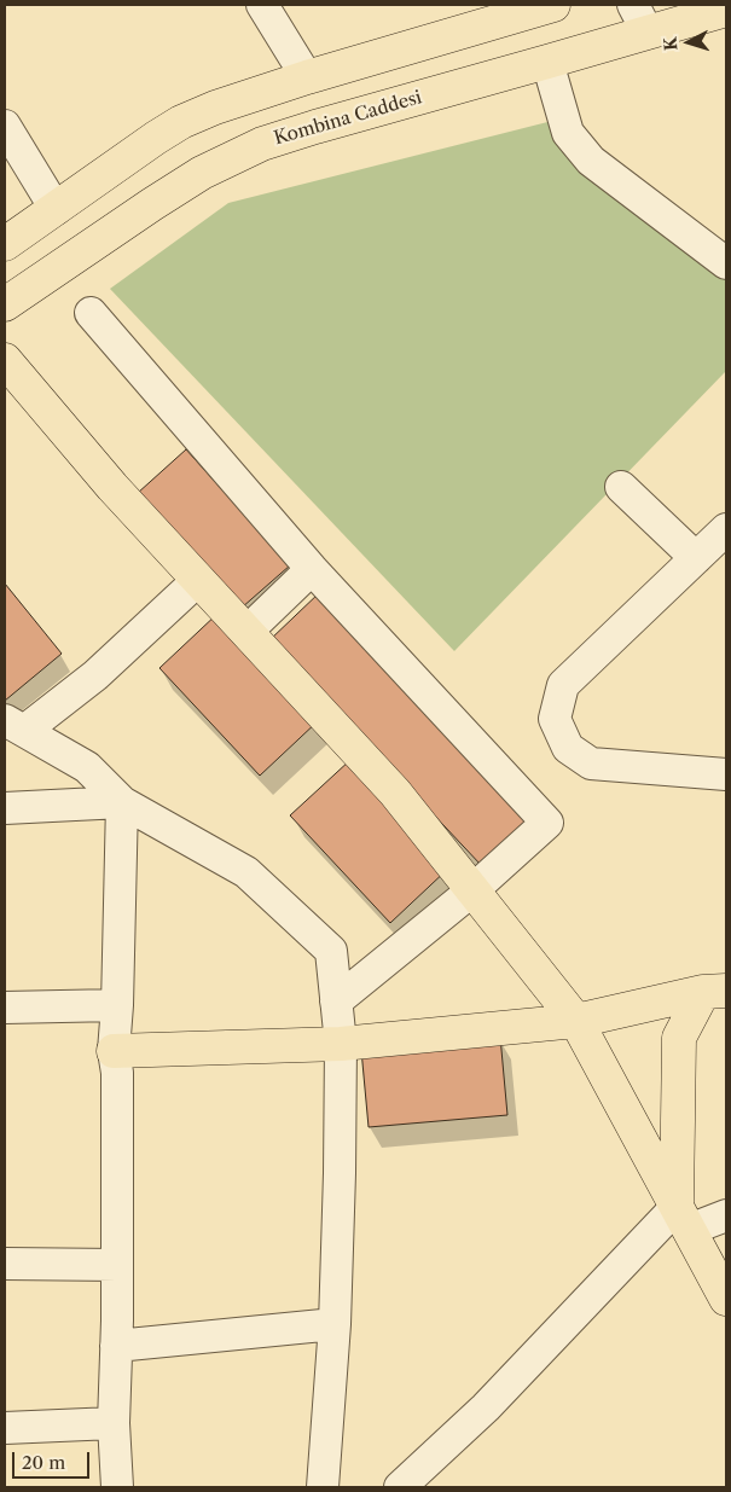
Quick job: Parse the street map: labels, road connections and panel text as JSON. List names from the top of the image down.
{
  "streets": {
    "main road": ["Kombina Caddesi"]
  },
  "scale_bar": "20 m",
  "north": "left"
}
